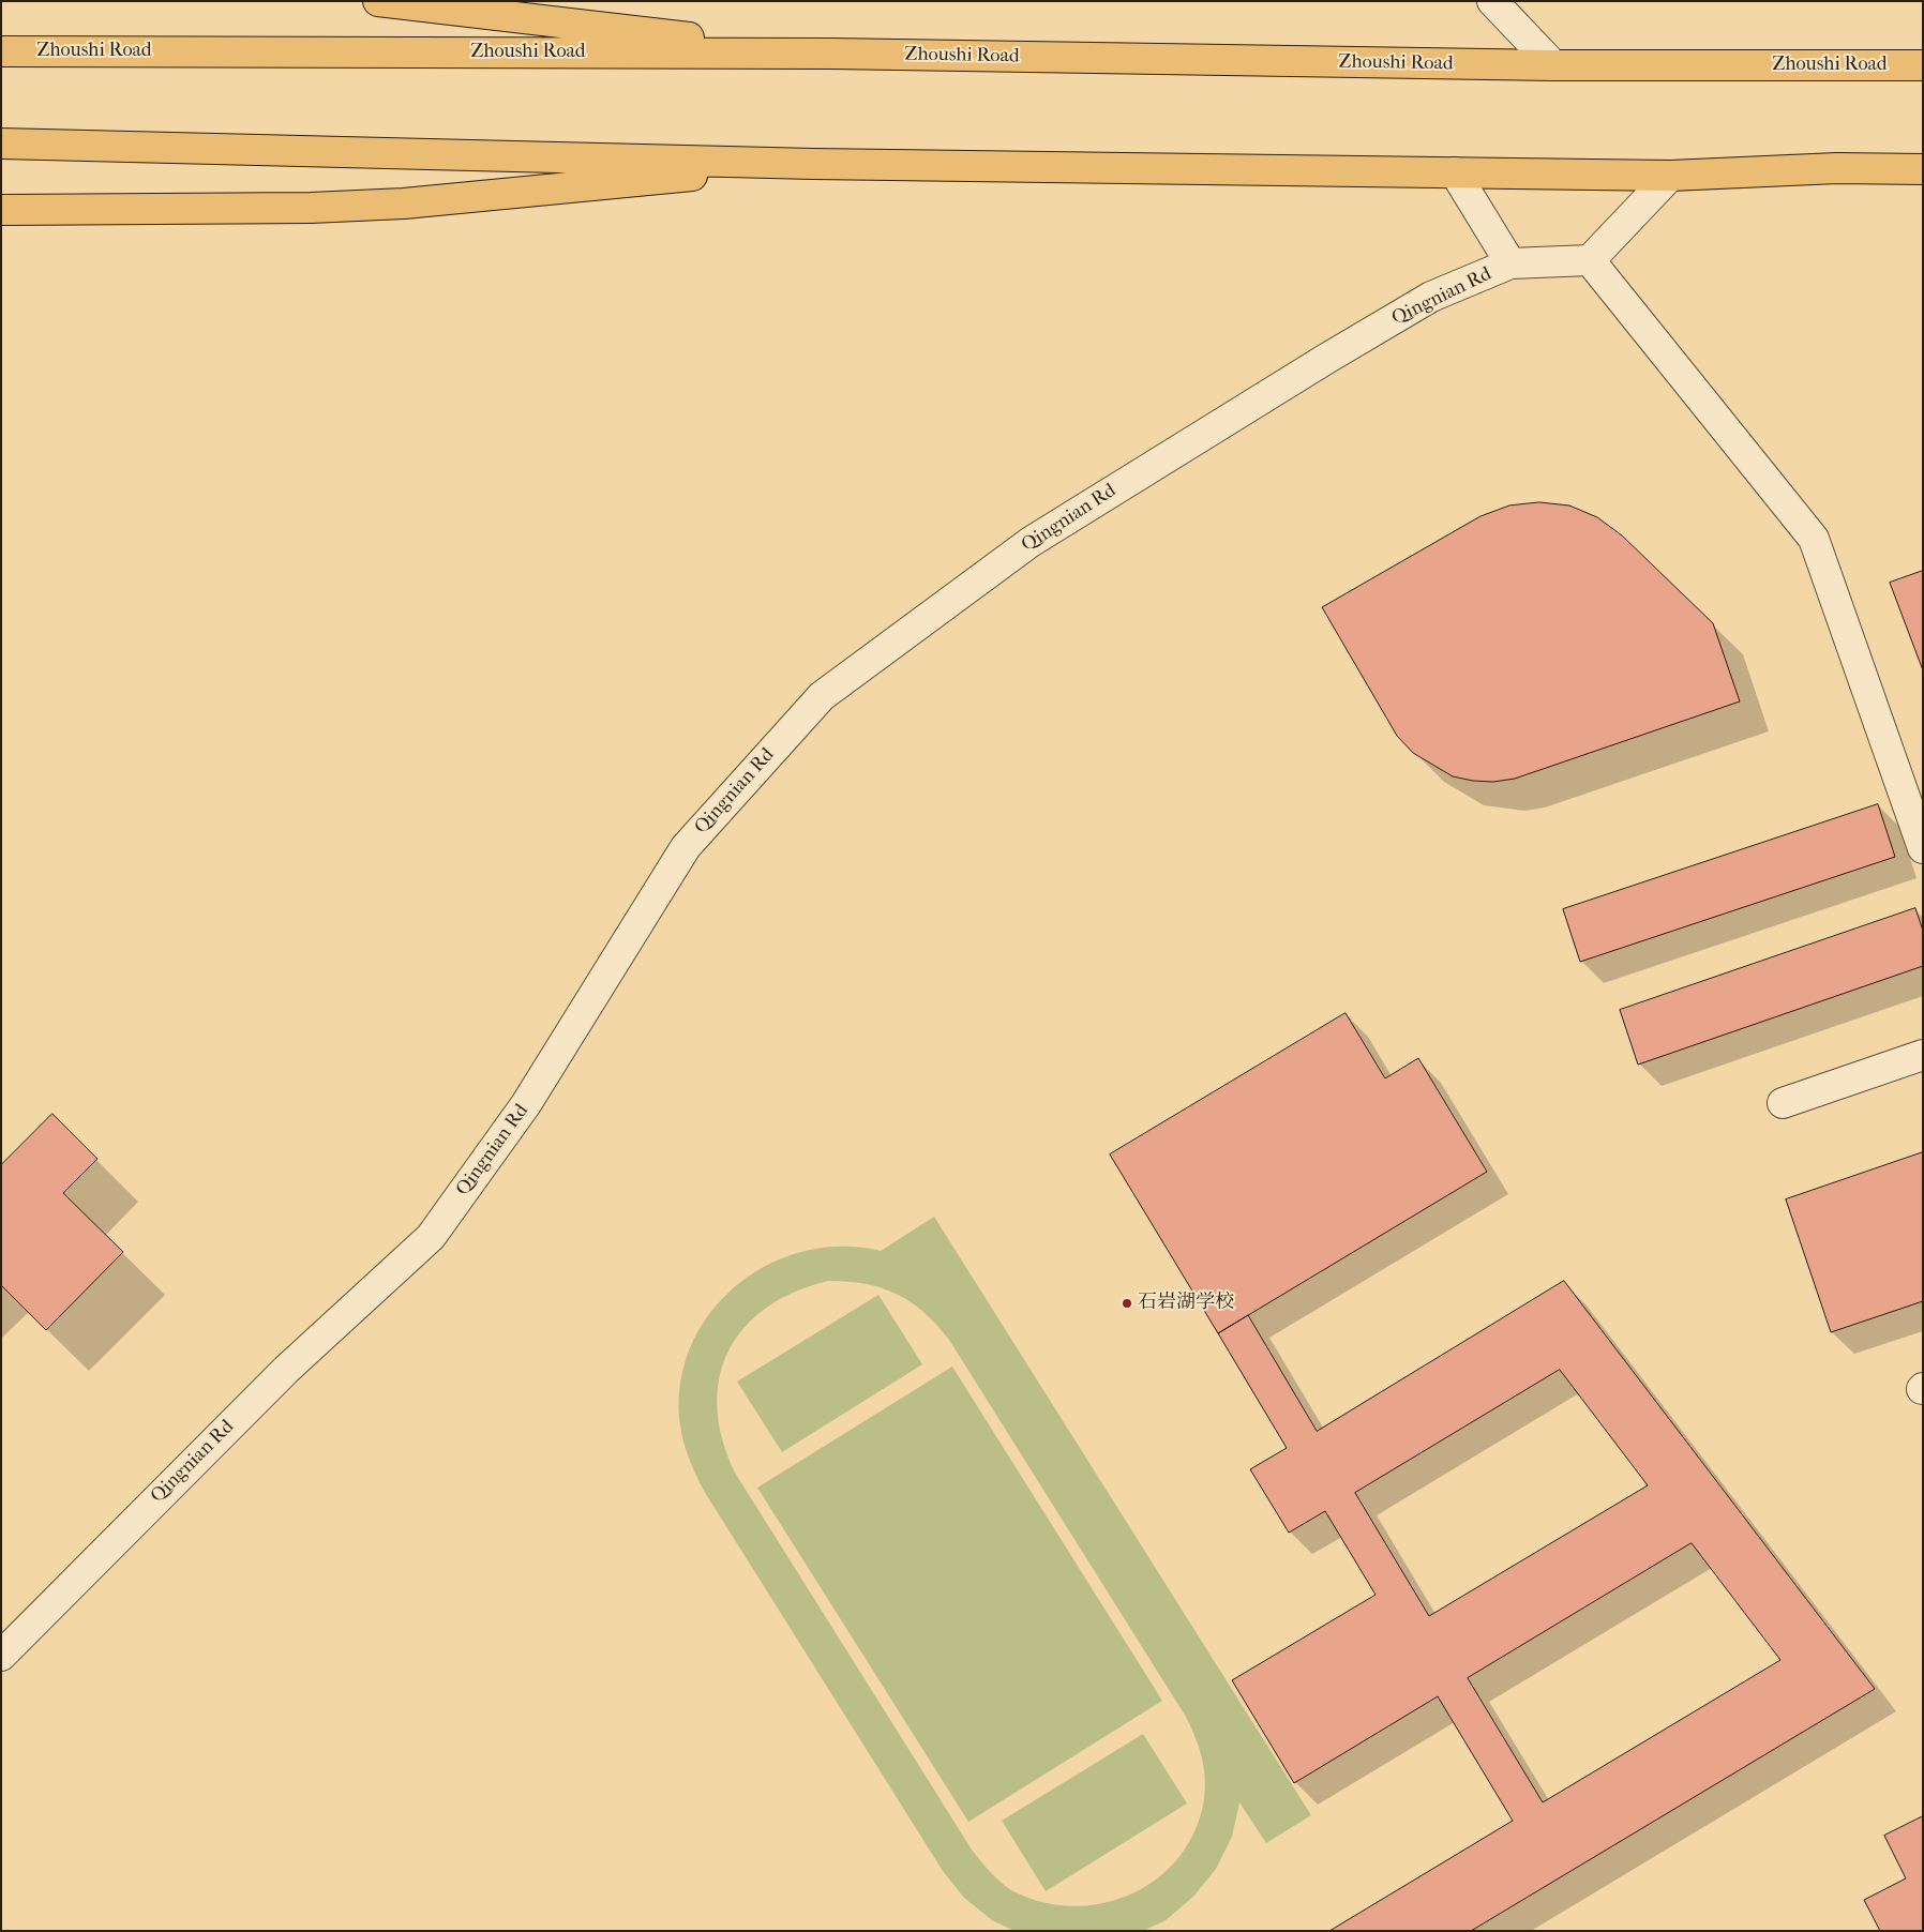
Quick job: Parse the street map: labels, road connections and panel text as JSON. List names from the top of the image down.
{
  "streets": {
    "main road": ["Zhoushi Road"],
    "street": ["Qingnian Rd"]
  },
  "places": ["石岩湖学校"]
}
